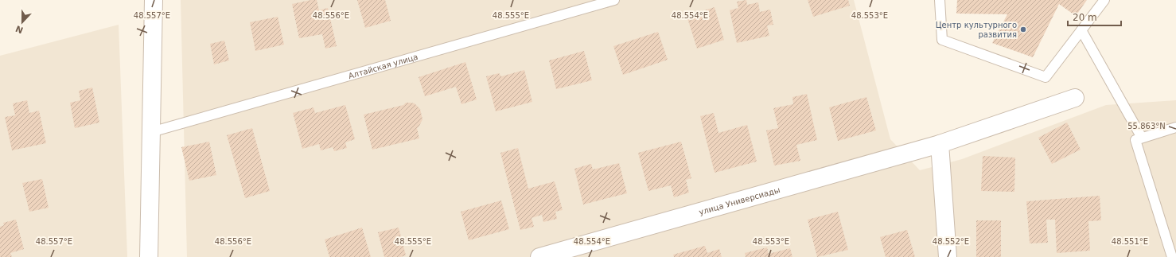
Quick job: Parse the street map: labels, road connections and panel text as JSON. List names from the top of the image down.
{
  "streets": {
    "street": ["улица Универсиады"],
    "lane": ["Алтайская улица"]
  },
  "places": ["Центр культурного развития"],
  "scale_bar": "20 m",
  "north": "bottom",
  "coordinates": [
    "48.557°E",
    "48.556°E",
    "48.555°E",
    "48.554°E",
    "48.553°E",
    "55.863°N",
    "48.552°E",
    "48.551°E"
  ]
}
